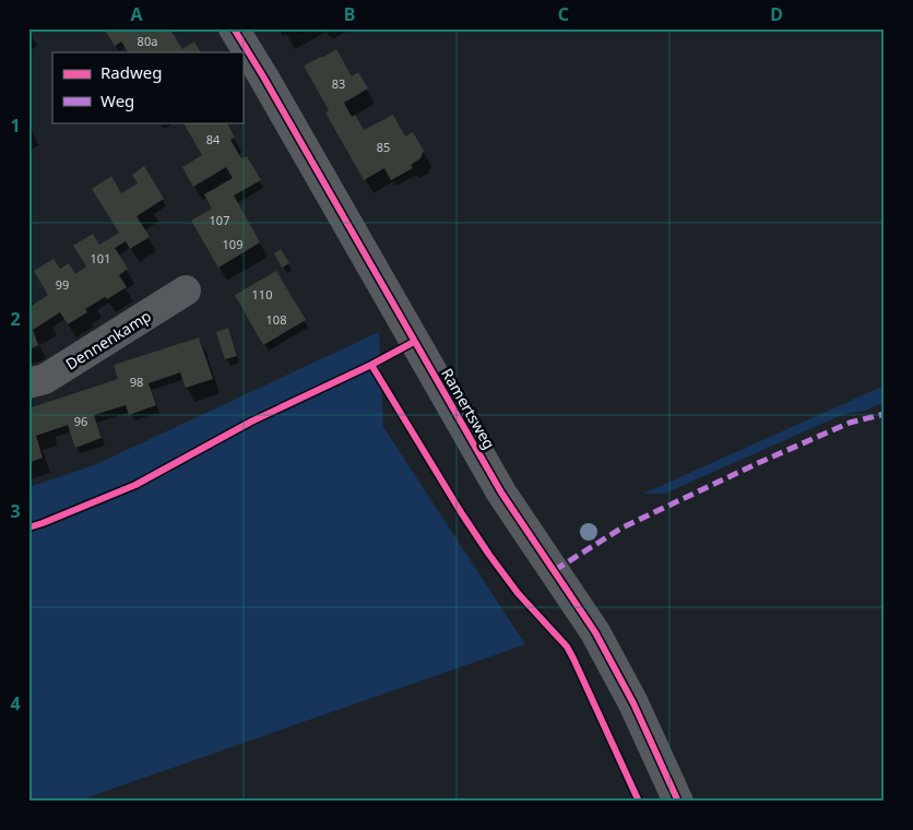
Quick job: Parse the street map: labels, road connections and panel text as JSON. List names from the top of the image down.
{
  "streets": {
    "street": ["Dennenkamp", "Ramertsweg"]
  },
  "house_numbers": [
    "80a",
    "83",
    "84",
    "85",
    "107",
    "109",
    "101",
    "99",
    "110",
    "108",
    "98",
    "96"
  ],
  "legend": ["Radweg", "Weg"],
  "grid": {
    "columns": [
      "A",
      "B",
      "C",
      "D"
    ],
    "rows": [
      "1",
      "2",
      "3",
      "4"
    ]
  }
}
